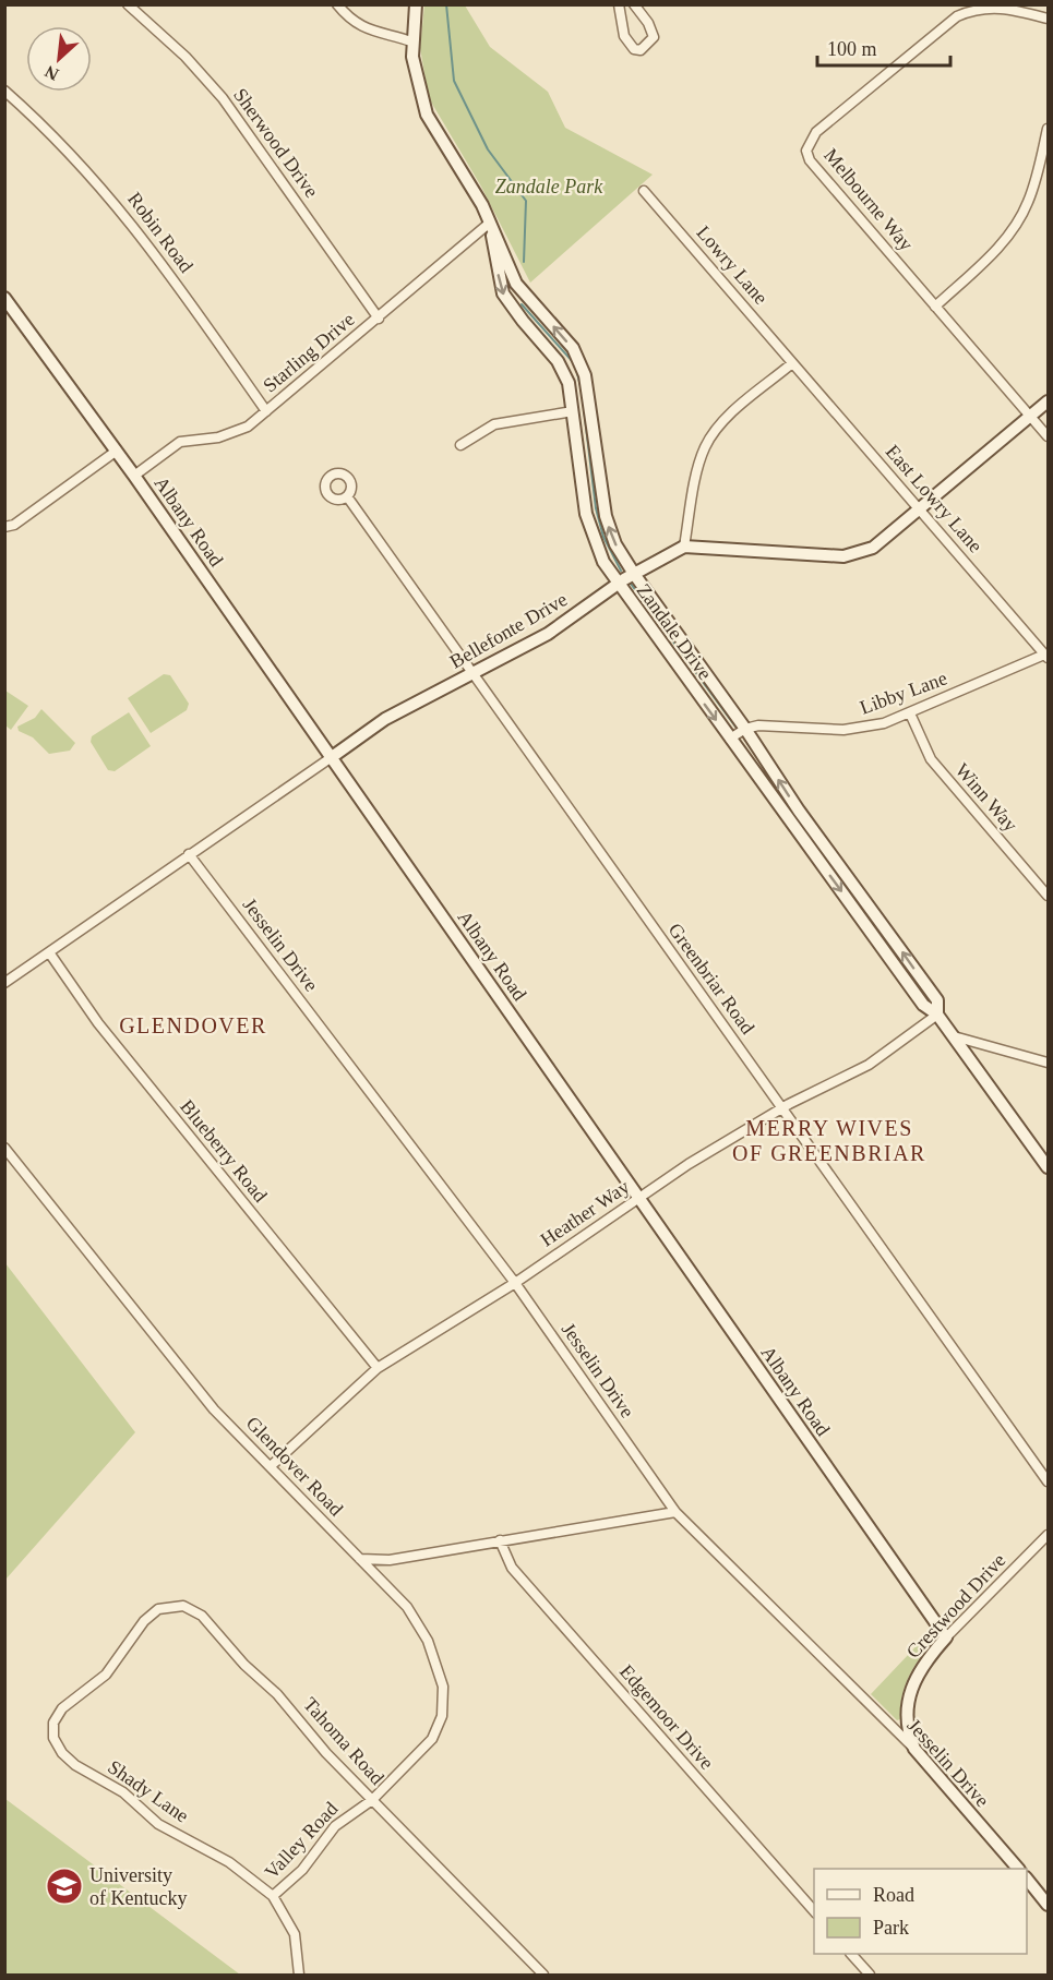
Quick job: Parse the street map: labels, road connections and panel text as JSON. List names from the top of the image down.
{
  "streets": {
    "street": [
      "Sherwood Drive",
      "Melbourne Way",
      "Robin Road",
      "Lowry Lane",
      "Starling Drive",
      "East Lowry Lane",
      "Albany Road",
      "Bellefonte Drive",
      "Zandale Drive",
      "Libby Lane",
      "Winn Way",
      "Jesselin Drive",
      "Greenbriar Road",
      "Blueberry Road",
      "Heather Way",
      "Glendover Road",
      "Crestwood Drive",
      "Edgemoor Drive",
      "Tahoma Road",
      "Shady Lane",
      "Valley Road"
    ]
  },
  "crossings": [
    ["Sherwood Drive", "Starling Drive"],
    ["Robin Road", "Starling Drive"],
    ["Lowry Lane", "East Lowry Lane"],
    ["Starling Drive", "Albany Road"],
    ["Starling Drive", "Zandale Drive"],
    ["East Lowry Lane", "Libby Lane"],
    ["Albany Road", "Bellefonte Drive"],
    ["Albany Road", "Heather Way"],
    ["Albany Road", "Crestwood Drive"],
    ["Bellefonte Drive", "Zandale Drive"],
    ["Bellefonte Drive", "Jesselin Drive"],
    ["Bellefonte Drive", "Greenbriar Road"],
    ["Bellefonte Drive", "Blueberry Road"],
    ["Zandale Drive", "Libby Lane"],
    ["Zandale Drive", "Heather Way"],
    ["Libby Lane", "Winn Way"],
    ["Jesselin Drive", "Heather Way"],
    ["Jesselin Drive", "Crestwood Drive"],
    ["Greenbriar Road", "Heather Way"],
    ["Blueberry Road", "Heather Way"],
    ["Heather Way", "Glendover Road"],
    ["Glendover Road", "Valley Road"],
    ["Tahoma Road", "Shady Lane"],
    ["Tahoma Road", "Valley Road"],
    ["Shady Lane", "Valley Road"]
  ],
  "districts": ["GLENDOVER", "MERRY WIVES OF GREENBRIAR"],
  "parks": ["Zandale Park"],
  "places": {
    "school or university": ["University of Kentucky"]
  },
  "legend": ["Road", "Park"],
  "scale_bar": "100 m",
  "north": "bottom left"
}
